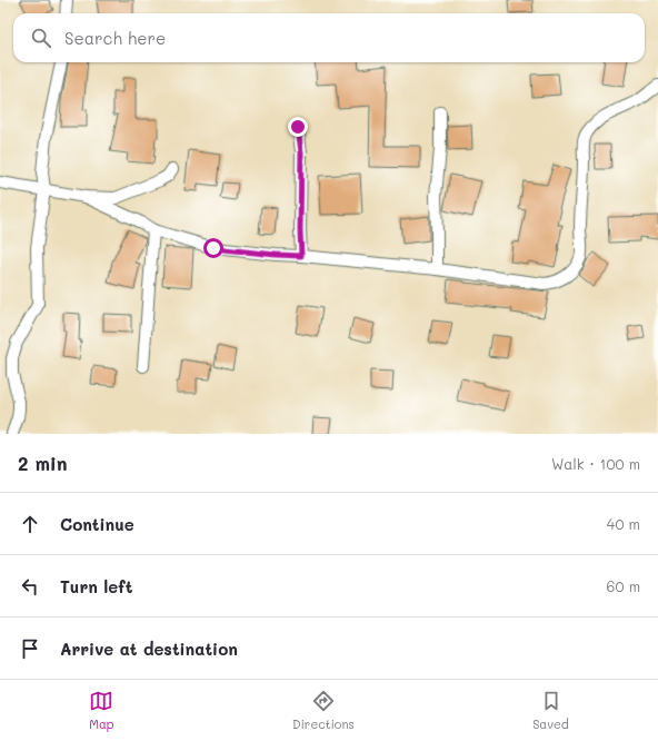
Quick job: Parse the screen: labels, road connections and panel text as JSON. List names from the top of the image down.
{
  "page": {
    "search": "Search here",
    "heading": ["2 min", "Walk · 100 m"],
    "list": [
      ["Continue", "40 m"],
      ["Turn left", "60 m"],
      "Arrive at destination"
    ],
    "nav": ["Map", "Directions", "Saved"]
  }
}
